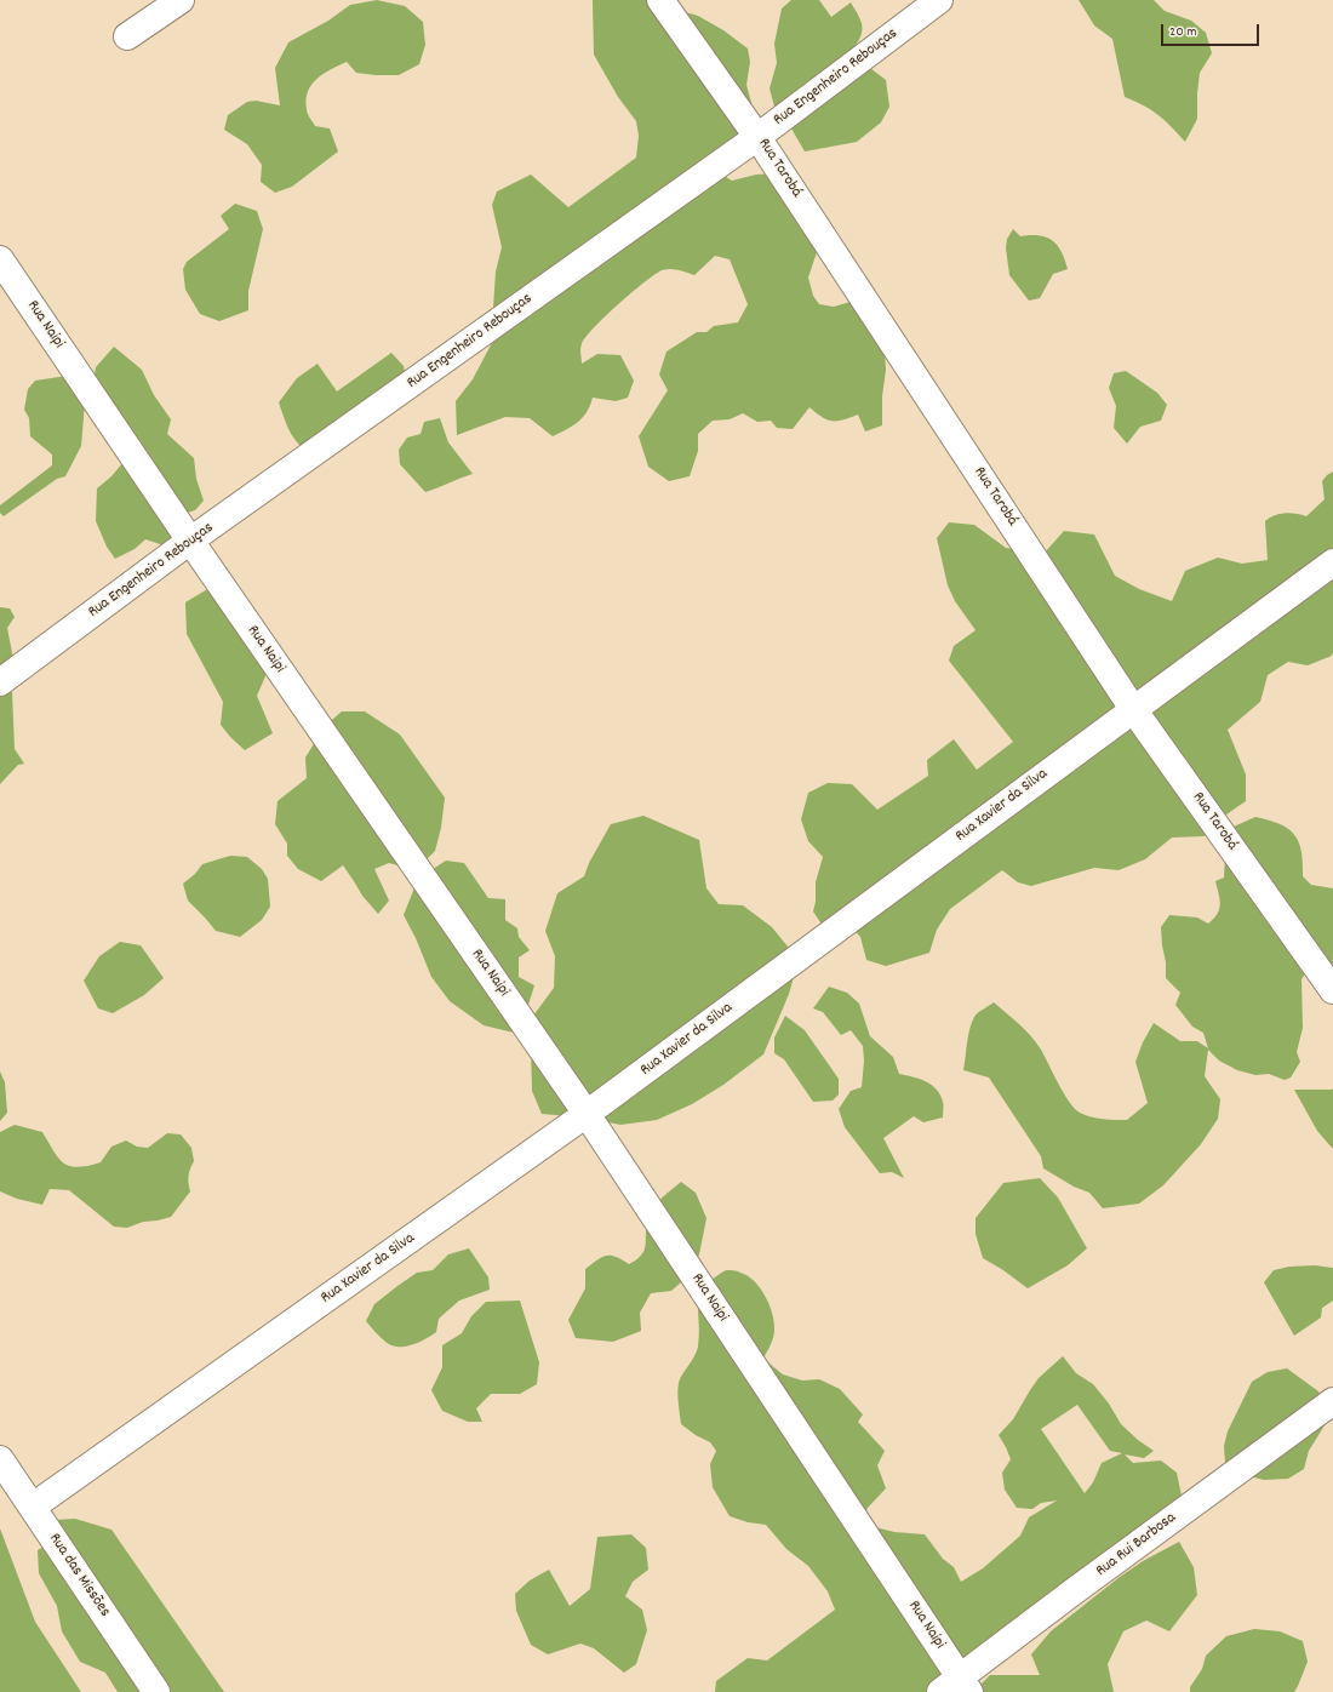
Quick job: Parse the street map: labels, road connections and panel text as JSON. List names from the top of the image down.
{
  "streets": {
    "street": [
      "Rua Engenheiro Rebouças",
      "Rua Tarobá",
      "Rua Naipi",
      "Rua Xavier da Silva",
      "Rua Rui Barbosa",
      "Rua das Missões"
    ]
  },
  "crossings": [
    ["Rua Engenheiro Rebouças", "Rua Tarobá"],
    ["Rua Engenheiro Rebouças", "Rua Naipi"],
    ["Rua Tarobá", "Rua Xavier da Silva"],
    ["Rua Naipi", "Rua Xavier da Silva"],
    ["Rua Naipi", "Rua Rui Barbosa"],
    ["Rua Xavier da Silva", "Rua das Missões"]
  ],
  "scale_bar": "20 m"
}
